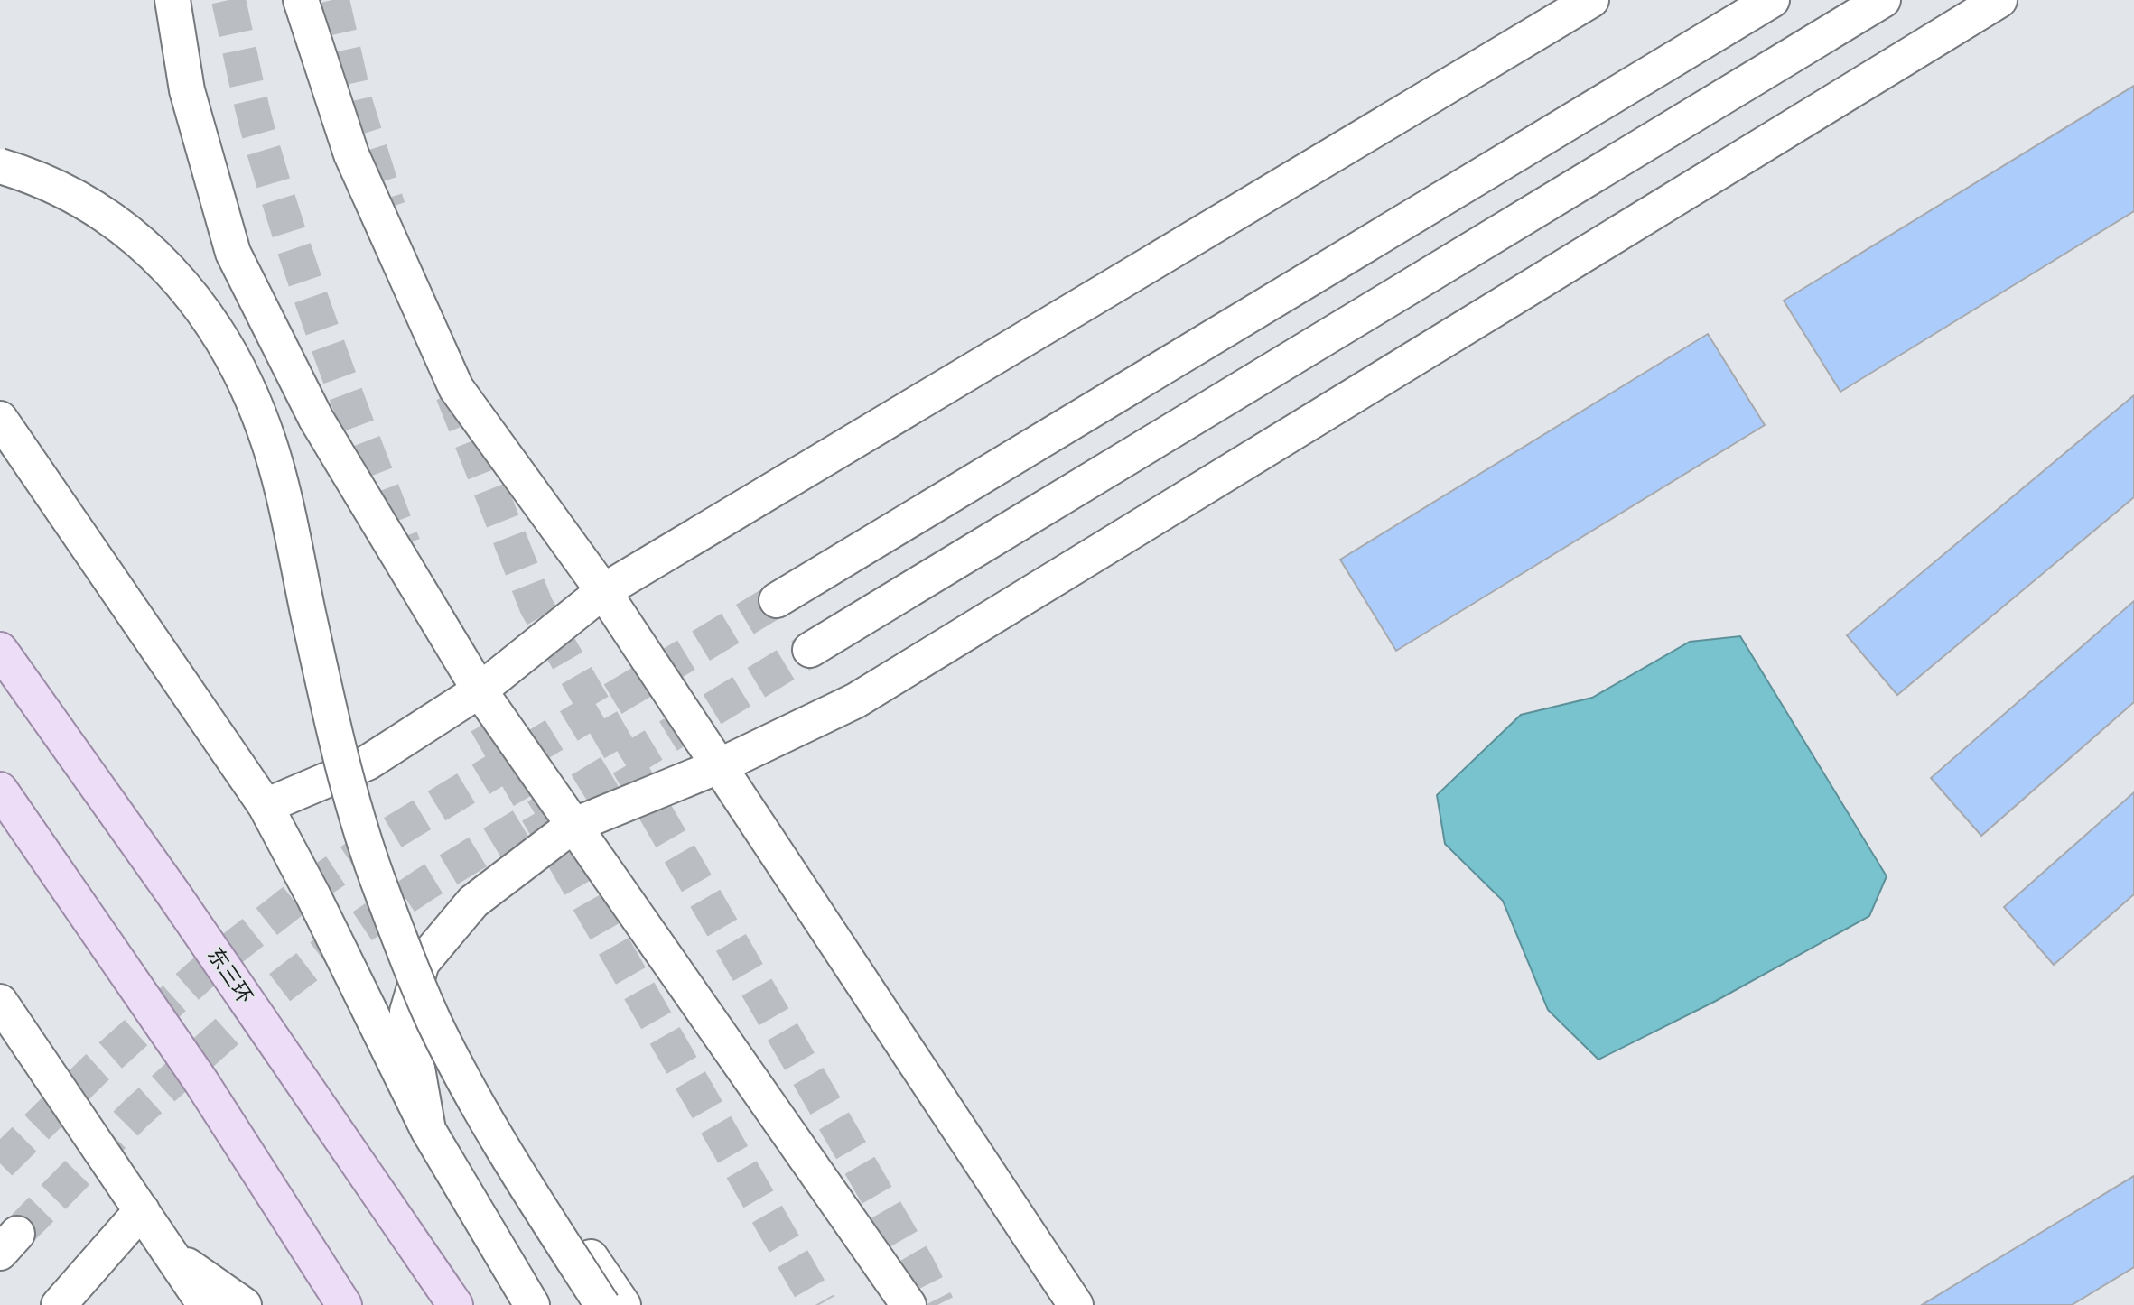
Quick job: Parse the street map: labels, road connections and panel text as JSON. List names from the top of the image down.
{
  "streets": {
    "main road": ["东三环"]
  }
}
